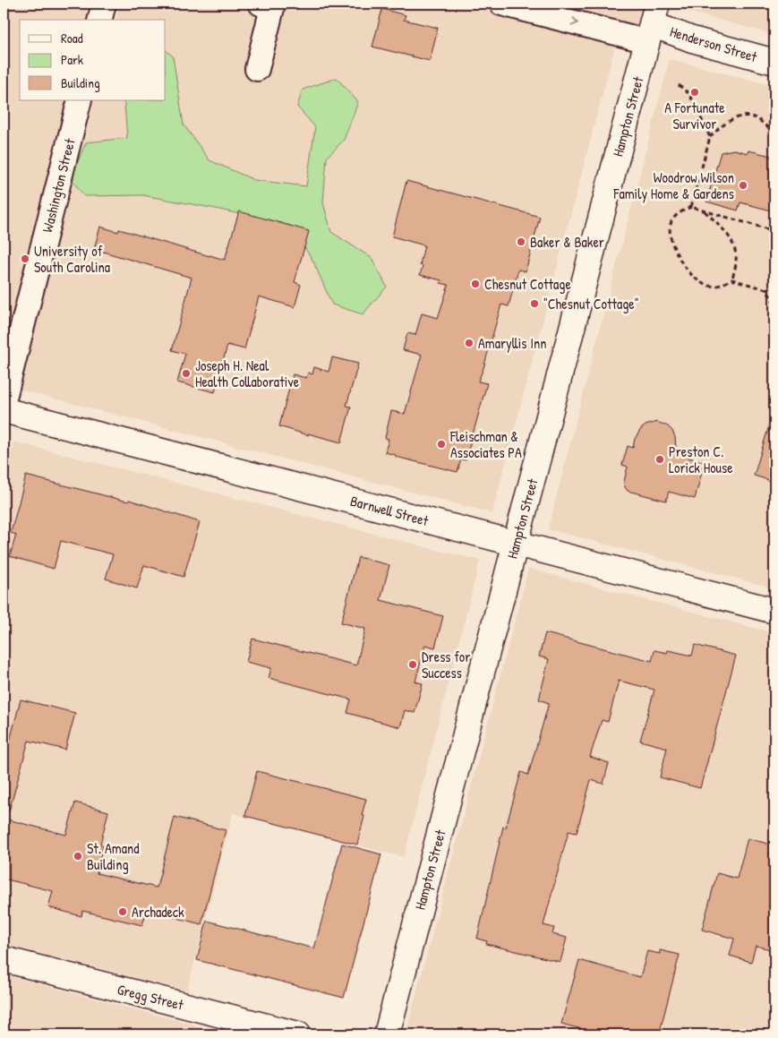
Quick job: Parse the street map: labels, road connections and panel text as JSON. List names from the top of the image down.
{
  "streets": {
    "street": [
      "Henderson Street",
      "Hampton Street",
      "Washington Street",
      "Barnwell Street",
      "Gregg Street"
    ]
  },
  "crossings": [
    ["Henderson Street", "Hampton Street"],
    ["Hampton Street", "Barnwell Street"]
  ],
  "one_way": ["Henderson Street"],
  "places": [
    "A Fortunate Survivor",
    "Woodrow Wilson Family Home & Gardens",
    "Baker & Baker",
    "University of South Carolina",
    "Chesnut Cottage",
    "\"Chesnut Cottage\"",
    "Amaryllis Inn",
    "Joseph H. Neal Health Collaborative",
    "Fleischman & Associates PA",
    "Preston C. Lorick House",
    "Dress for Success",
    "St. Amand Building",
    "Archadeck"
  ],
  "legend": ["Road", "Park", "Building"]
}
